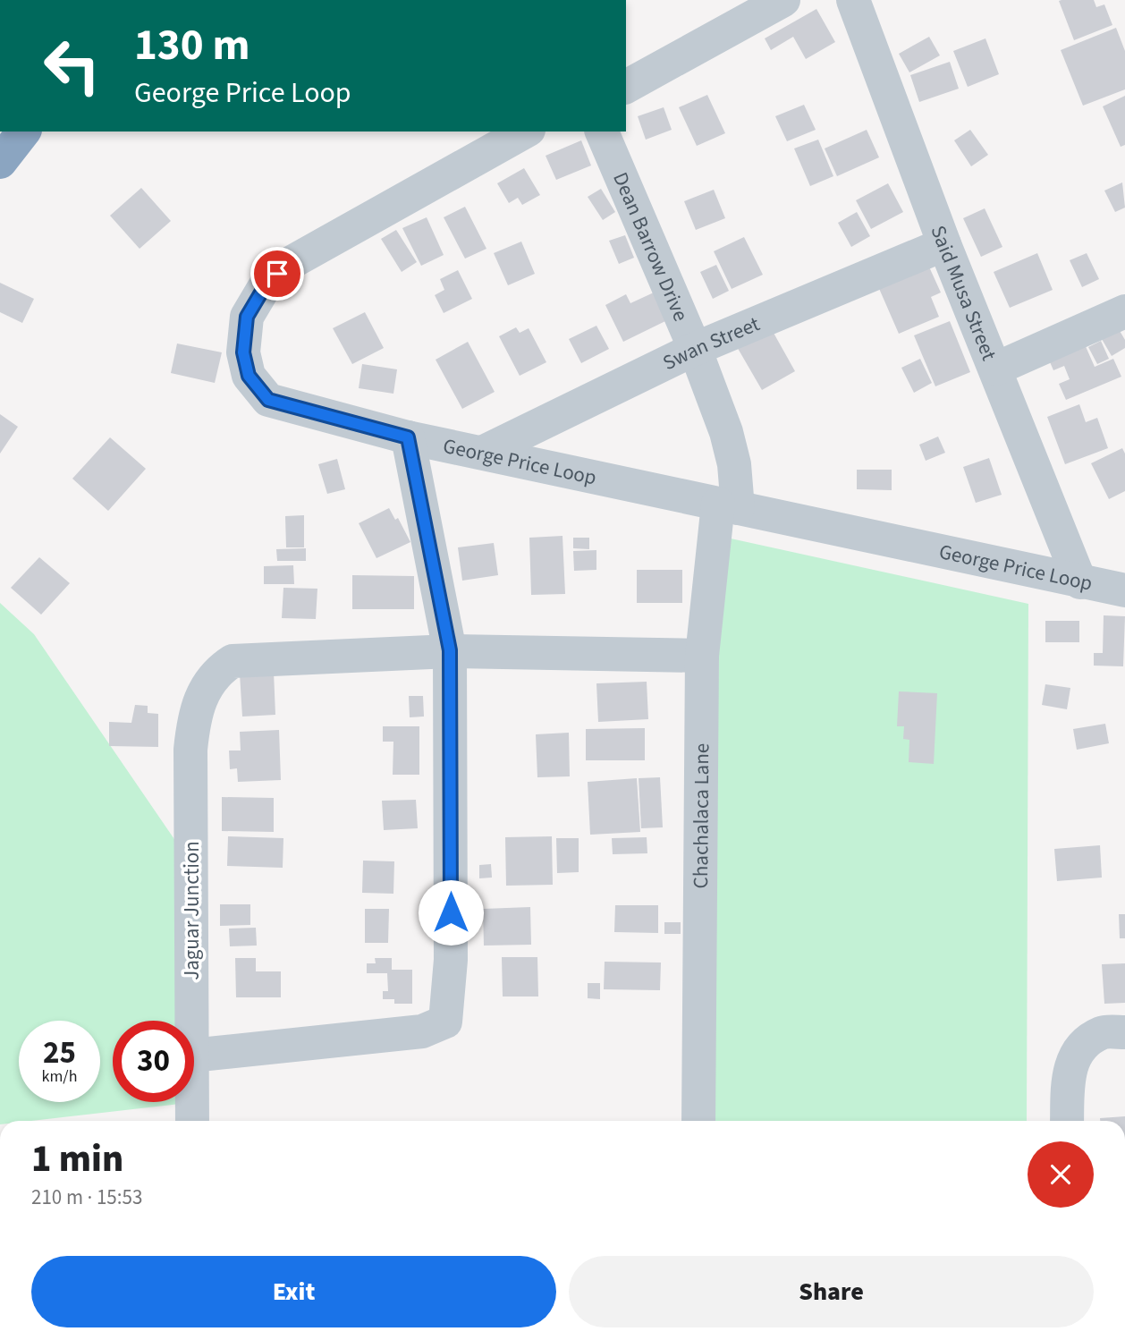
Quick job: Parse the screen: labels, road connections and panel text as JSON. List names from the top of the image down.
{
  "streets": {
    "street": [
      "Dean Barrow Drive",
      "Said Musa Street",
      "Swan Street",
      "George Price Loop",
      "Chachalaca Lane",
      "Jaguar Junction"
    ]
  },
  "crossings": [
    ["Dean Barrow Drive", "Swan Street"],
    ["Dean Barrow Drive", "George Price Loop"],
    ["Dean Barrow Drive", "Chachalaca Lane"],
    ["Said Musa Street", "Swan Street"],
    ["Said Musa Street", "George Price Loop"],
    ["Swan Street", "George Price Loop"],
    ["George Price Loop", "Chachalaca Lane"],
    ["Chachalaca Lane", "Jaguar Junction"]
  ],
  "page": {
    "turn": ["130 m", "George Price Loop"],
    "speed": "25 km/h",
    "limit": "30",
    "heading": ["1 min", "210 m · 15:53"],
    "buttons": ["Exit", "Share"]
  }
}
